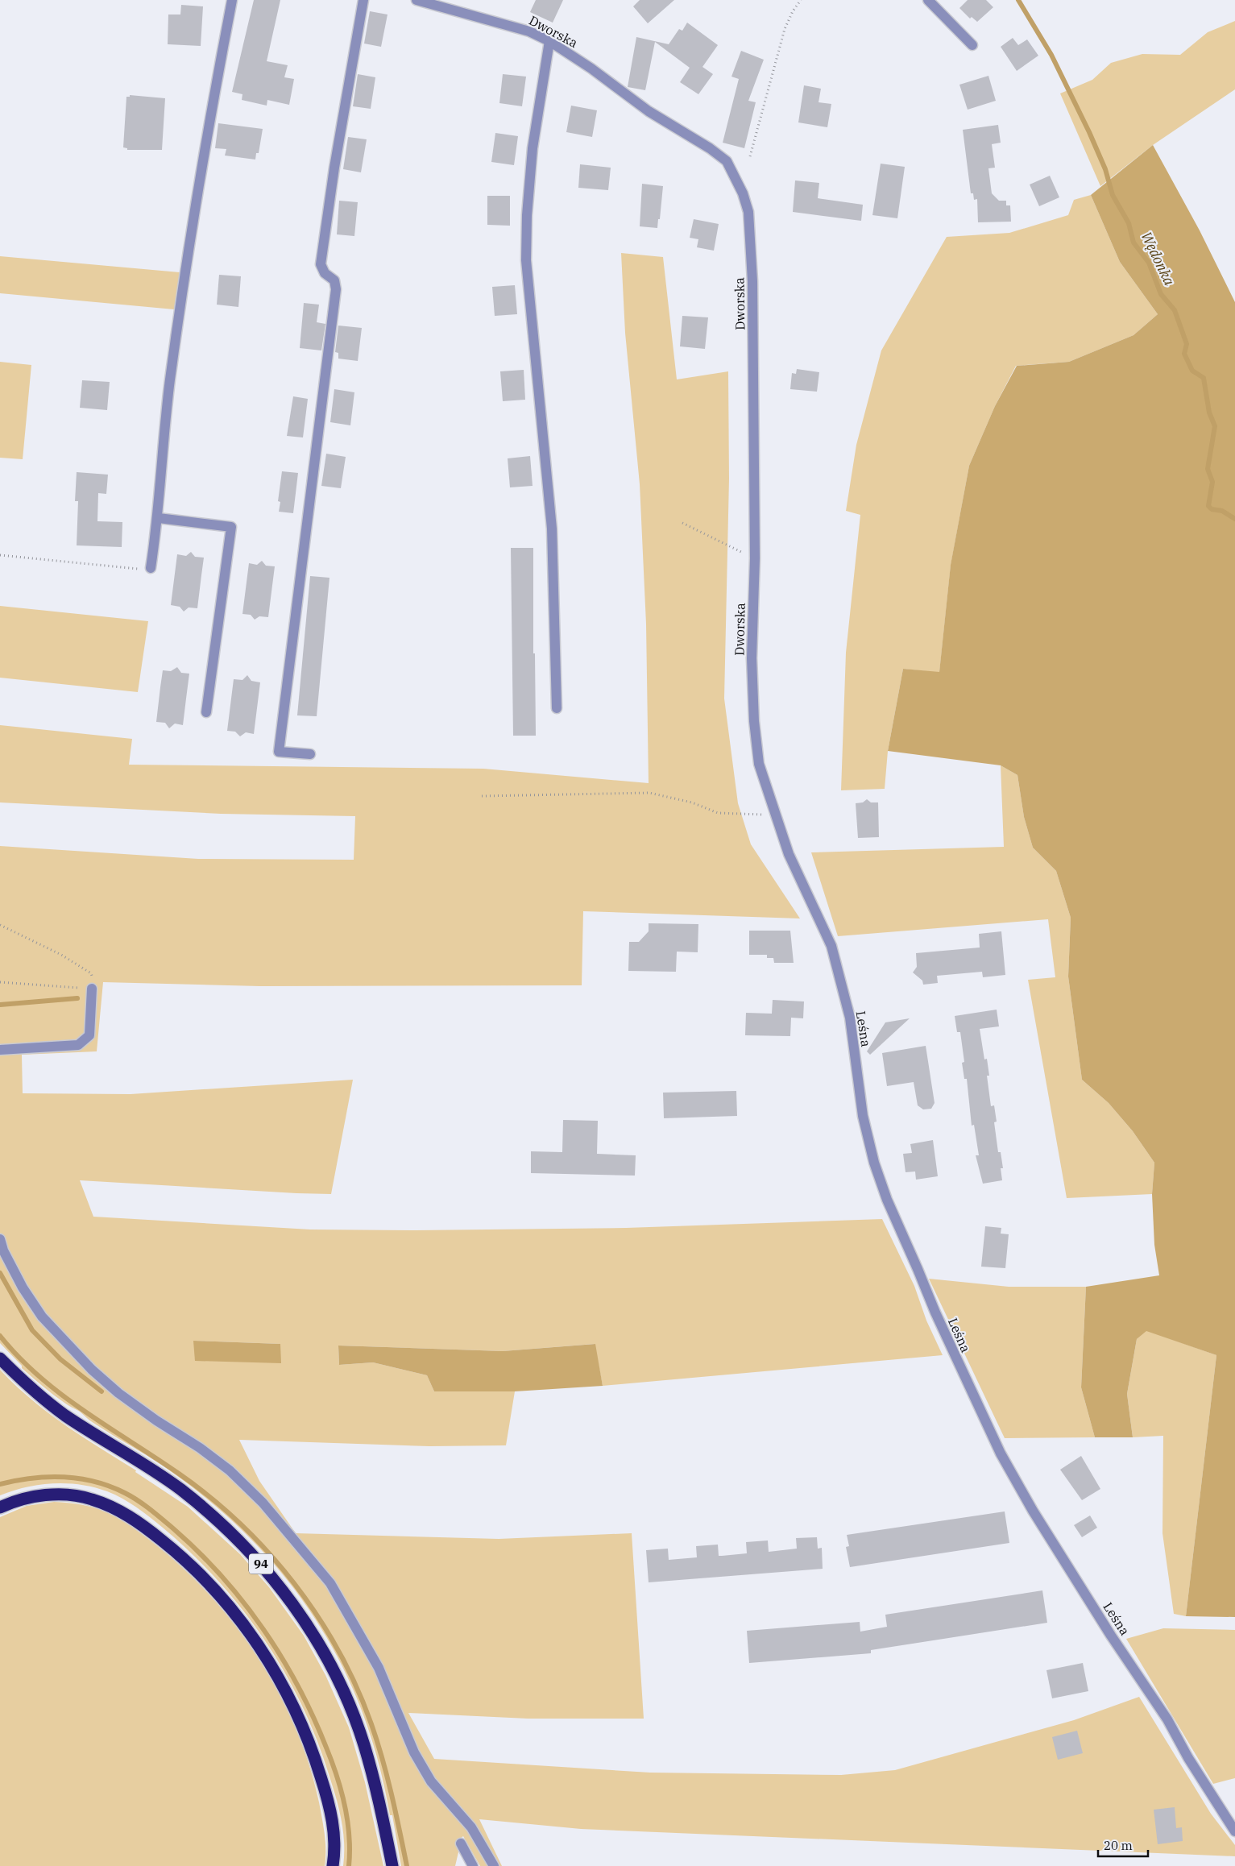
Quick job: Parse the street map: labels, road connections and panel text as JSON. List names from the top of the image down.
{
  "streets": {
    "highway": ["94"],
    "street": ["Dworska", "Leśna"]
  },
  "crossings": [
    ["Dworska", "Leśna"]
  ],
  "water": ["Wędonka"],
  "scale_bar": "20 m"
}
